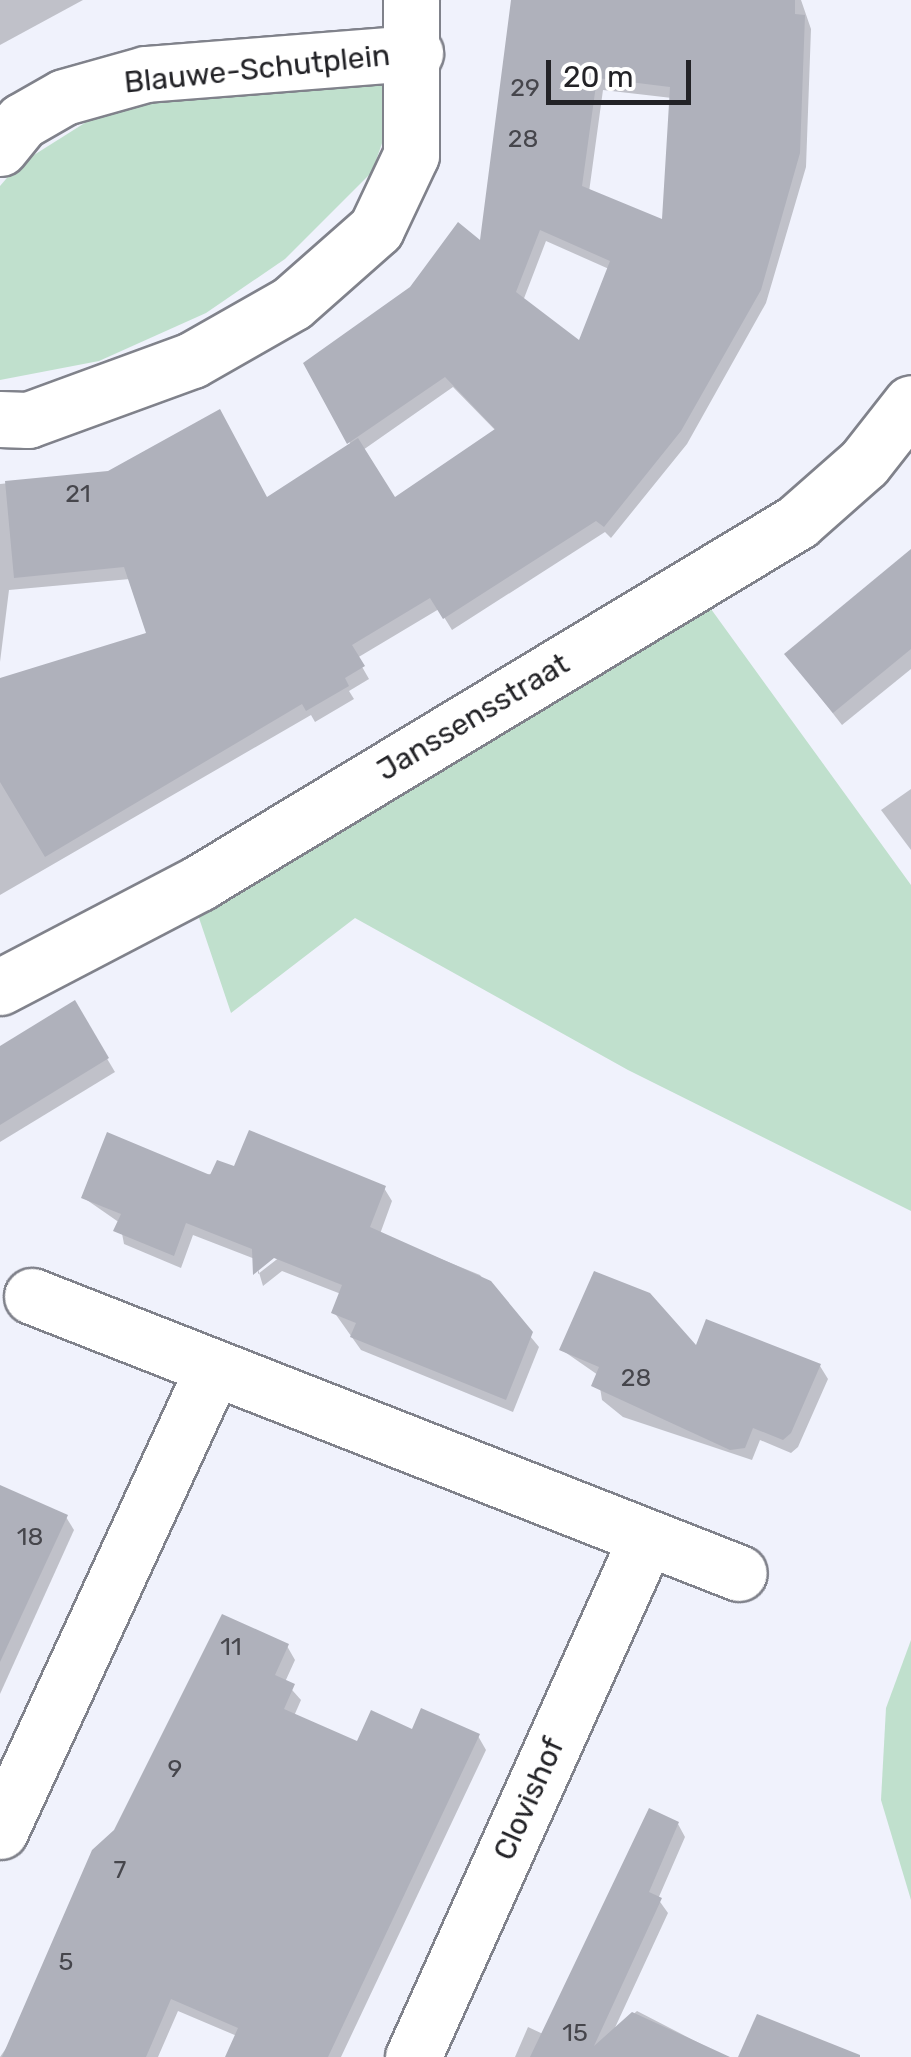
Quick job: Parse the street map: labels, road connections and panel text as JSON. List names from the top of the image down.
{
  "streets": {
    "street": ["Blauwe-Schutplein", "Janssensstraat", "Clovishof"]
  },
  "house_numbers": [
    "29",
    "28",
    "21",
    "28",
    "18",
    "11",
    "9",
    "7",
    "5",
    "15"
  ],
  "scale_bar": "20 m"
}
